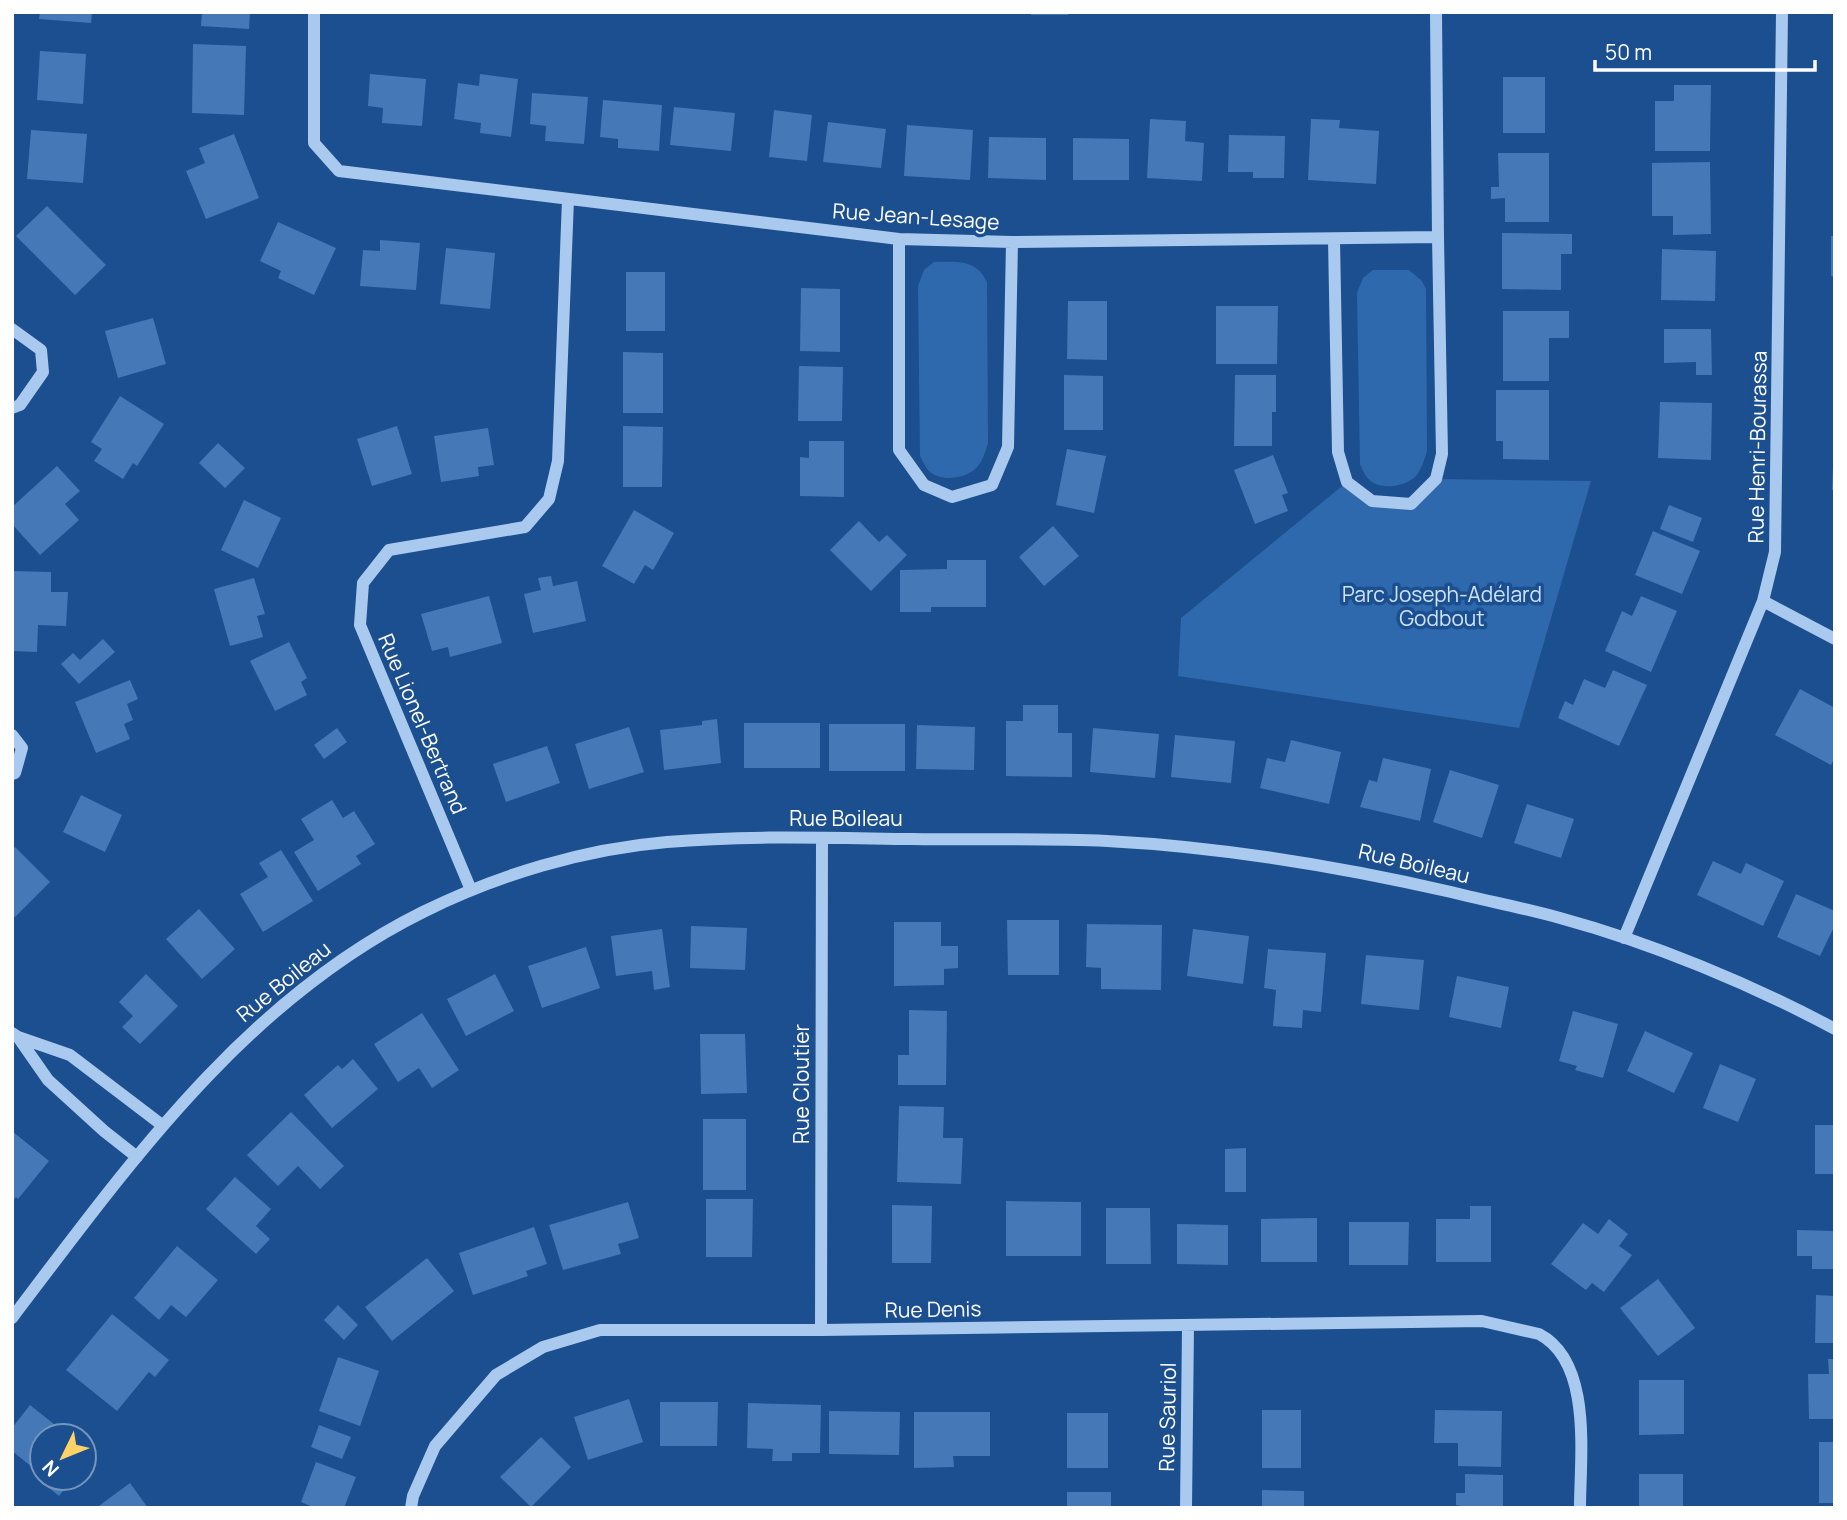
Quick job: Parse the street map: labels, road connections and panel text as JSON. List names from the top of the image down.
{
  "streets": {
    "street": [
      "Rue Jean-Lesage",
      "Rue Henri-Bourassa",
      "Rue Lionel-Bertrand",
      "Rue Boileau",
      "Rue Cloutier",
      "Rue Denis",
      "Rue Sauriol"
    ]
  },
  "crossings": [
    ["Rue Jean-Lesage", "Rue Lionel-Bertrand"],
    ["Rue Henri-Bourassa", "Rue Boileau"],
    ["Rue Lionel-Bertrand", "Rue Boileau"],
    ["Rue Boileau", "Rue Cloutier"],
    ["Rue Cloutier", "Rue Denis"],
    ["Rue Denis", "Rue Sauriol"]
  ],
  "parks": ["Parc Joseph-Adélard Godbout"],
  "scale_bar": "50 m",
  "north": "bottom left"
}
